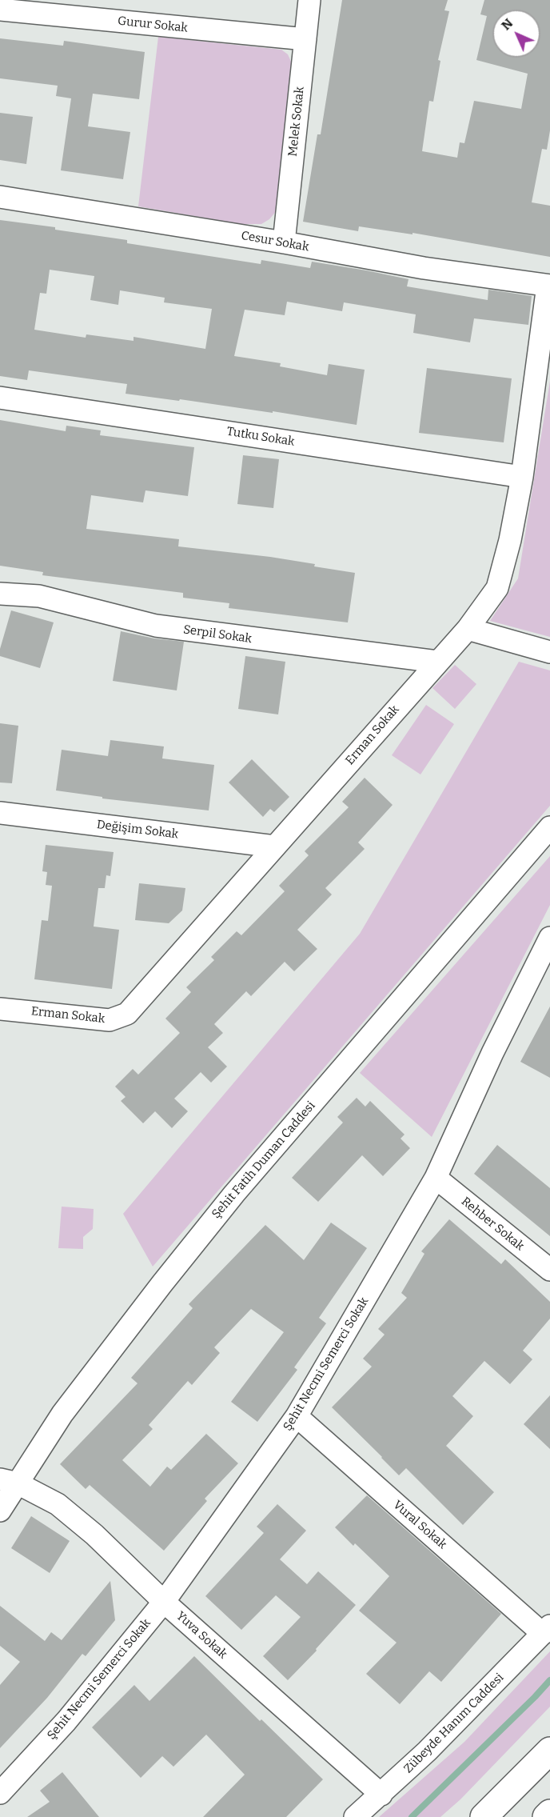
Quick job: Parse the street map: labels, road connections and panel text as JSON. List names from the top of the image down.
{
  "streets": {
    "street": [
      "Gurur Sokak",
      "Melek Sokak",
      "Cesur Sokak",
      "Tutku Sokak",
      "Serpil Sokak",
      "Erman Sokak",
      "Değişim Sokak",
      "Şehit Fatih Duman Caddesi",
      "Rehber Sokak",
      "Şehit Necmi Semerci Sokak",
      "Vural Sokak",
      "Yuva Sokak",
      "Zübeyde Hanım Caddesi"
    ]
  },
  "crossings": [
    ["Gurur Sokak", "Melek Sokak"],
    ["Melek Sokak", "Cesur Sokak"],
    ["Cesur Sokak", "Erman Sokak"],
    ["Tutku Sokak", "Erman Sokak"],
    ["Serpil Sokak", "Erman Sokak"],
    ["Erman Sokak", "Değişim Sokak"],
    ["Şehit Fatih Duman Caddesi", "Yuva Sokak"],
    ["Rehber Sokak", "Şehit Necmi Semerci Sokak"],
    ["Şehit Necmi Semerci Sokak", "Vural Sokak"],
    ["Şehit Necmi Semerci Sokak", "Yuva Sokak"],
    ["Vural Sokak", "Zübeyde Hanım Caddesi"],
    ["Yuva Sokak", "Zübeyde Hanım Caddesi"]
  ],
  "north": "top left"
}
